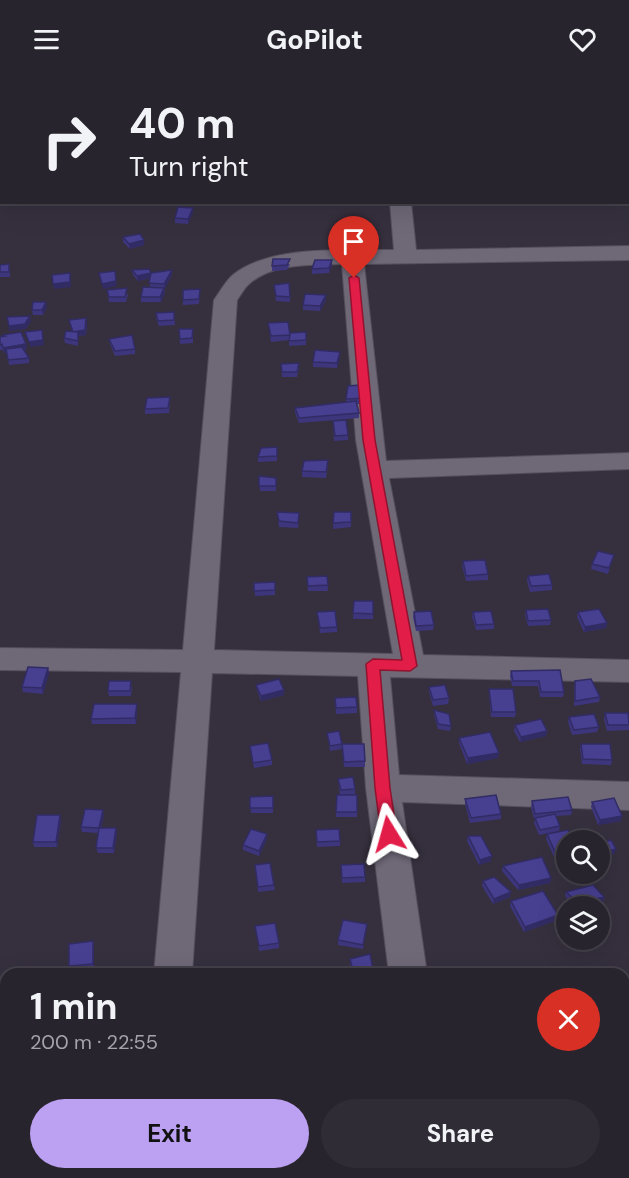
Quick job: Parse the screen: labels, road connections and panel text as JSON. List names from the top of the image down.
{
  "page": {
    "header": "GoPilot",
    "turn": ["40 m", "Turn right"],
    "heading": ["1 min", "200 m · 22:55"],
    "buttons": ["Exit", "Share"]
  }
}
